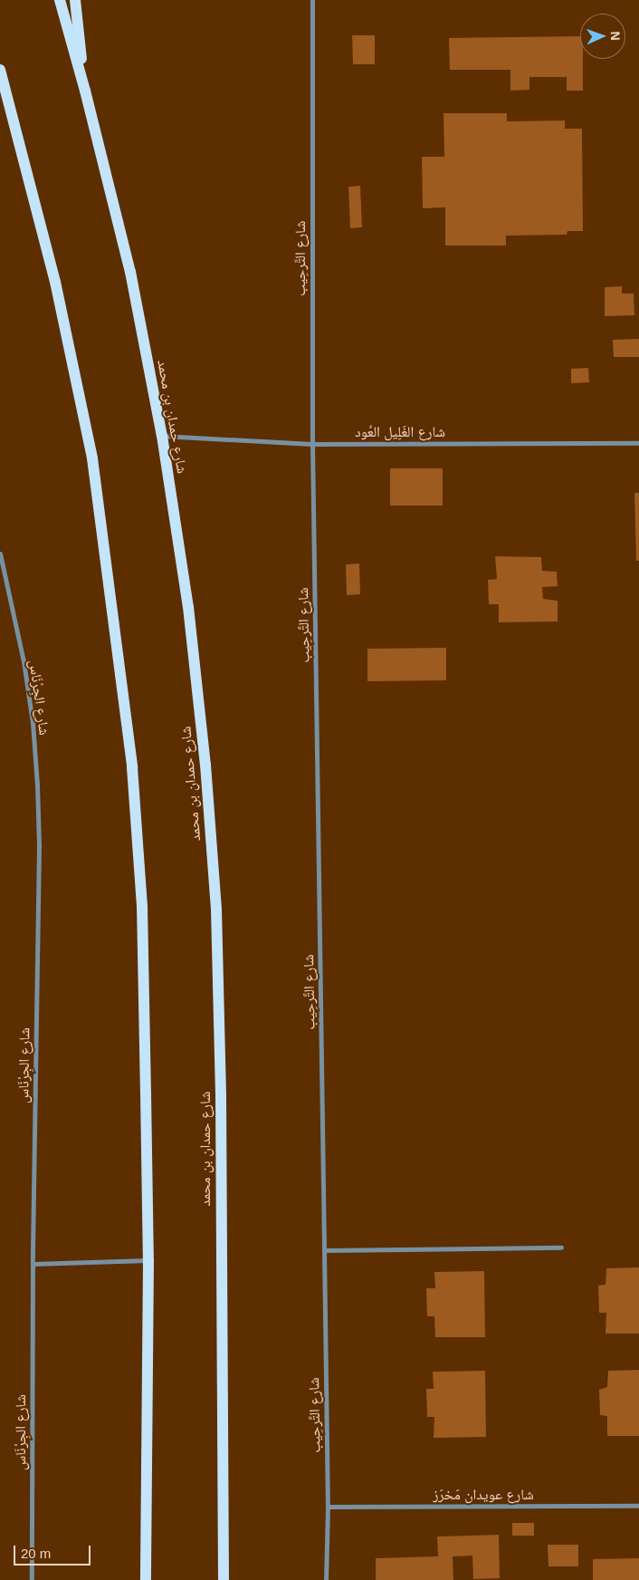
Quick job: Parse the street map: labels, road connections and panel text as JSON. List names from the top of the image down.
{
  "streets": {
    "main road": ["شارع حمدان بن محمد"],
    "street": [
      "شارع التَّرحِيب",
      "شارع الغَلِيل العُود",
      "شارع الجِرْنَاس",
      "شارع عويدان مَخرَز"
    ]
  },
  "crossings": [
    ["شارع التَّرحِيب", "شارع الغَلِيل العُود"],
    ["شارع التَّرحِيب", "شارع عويدان مَخرَز"],
    ["شارع حمدان بن محمد", "شارع الغَلِيل العُود"]
  ],
  "scale_bar": "20 m",
  "north": "right"
}
